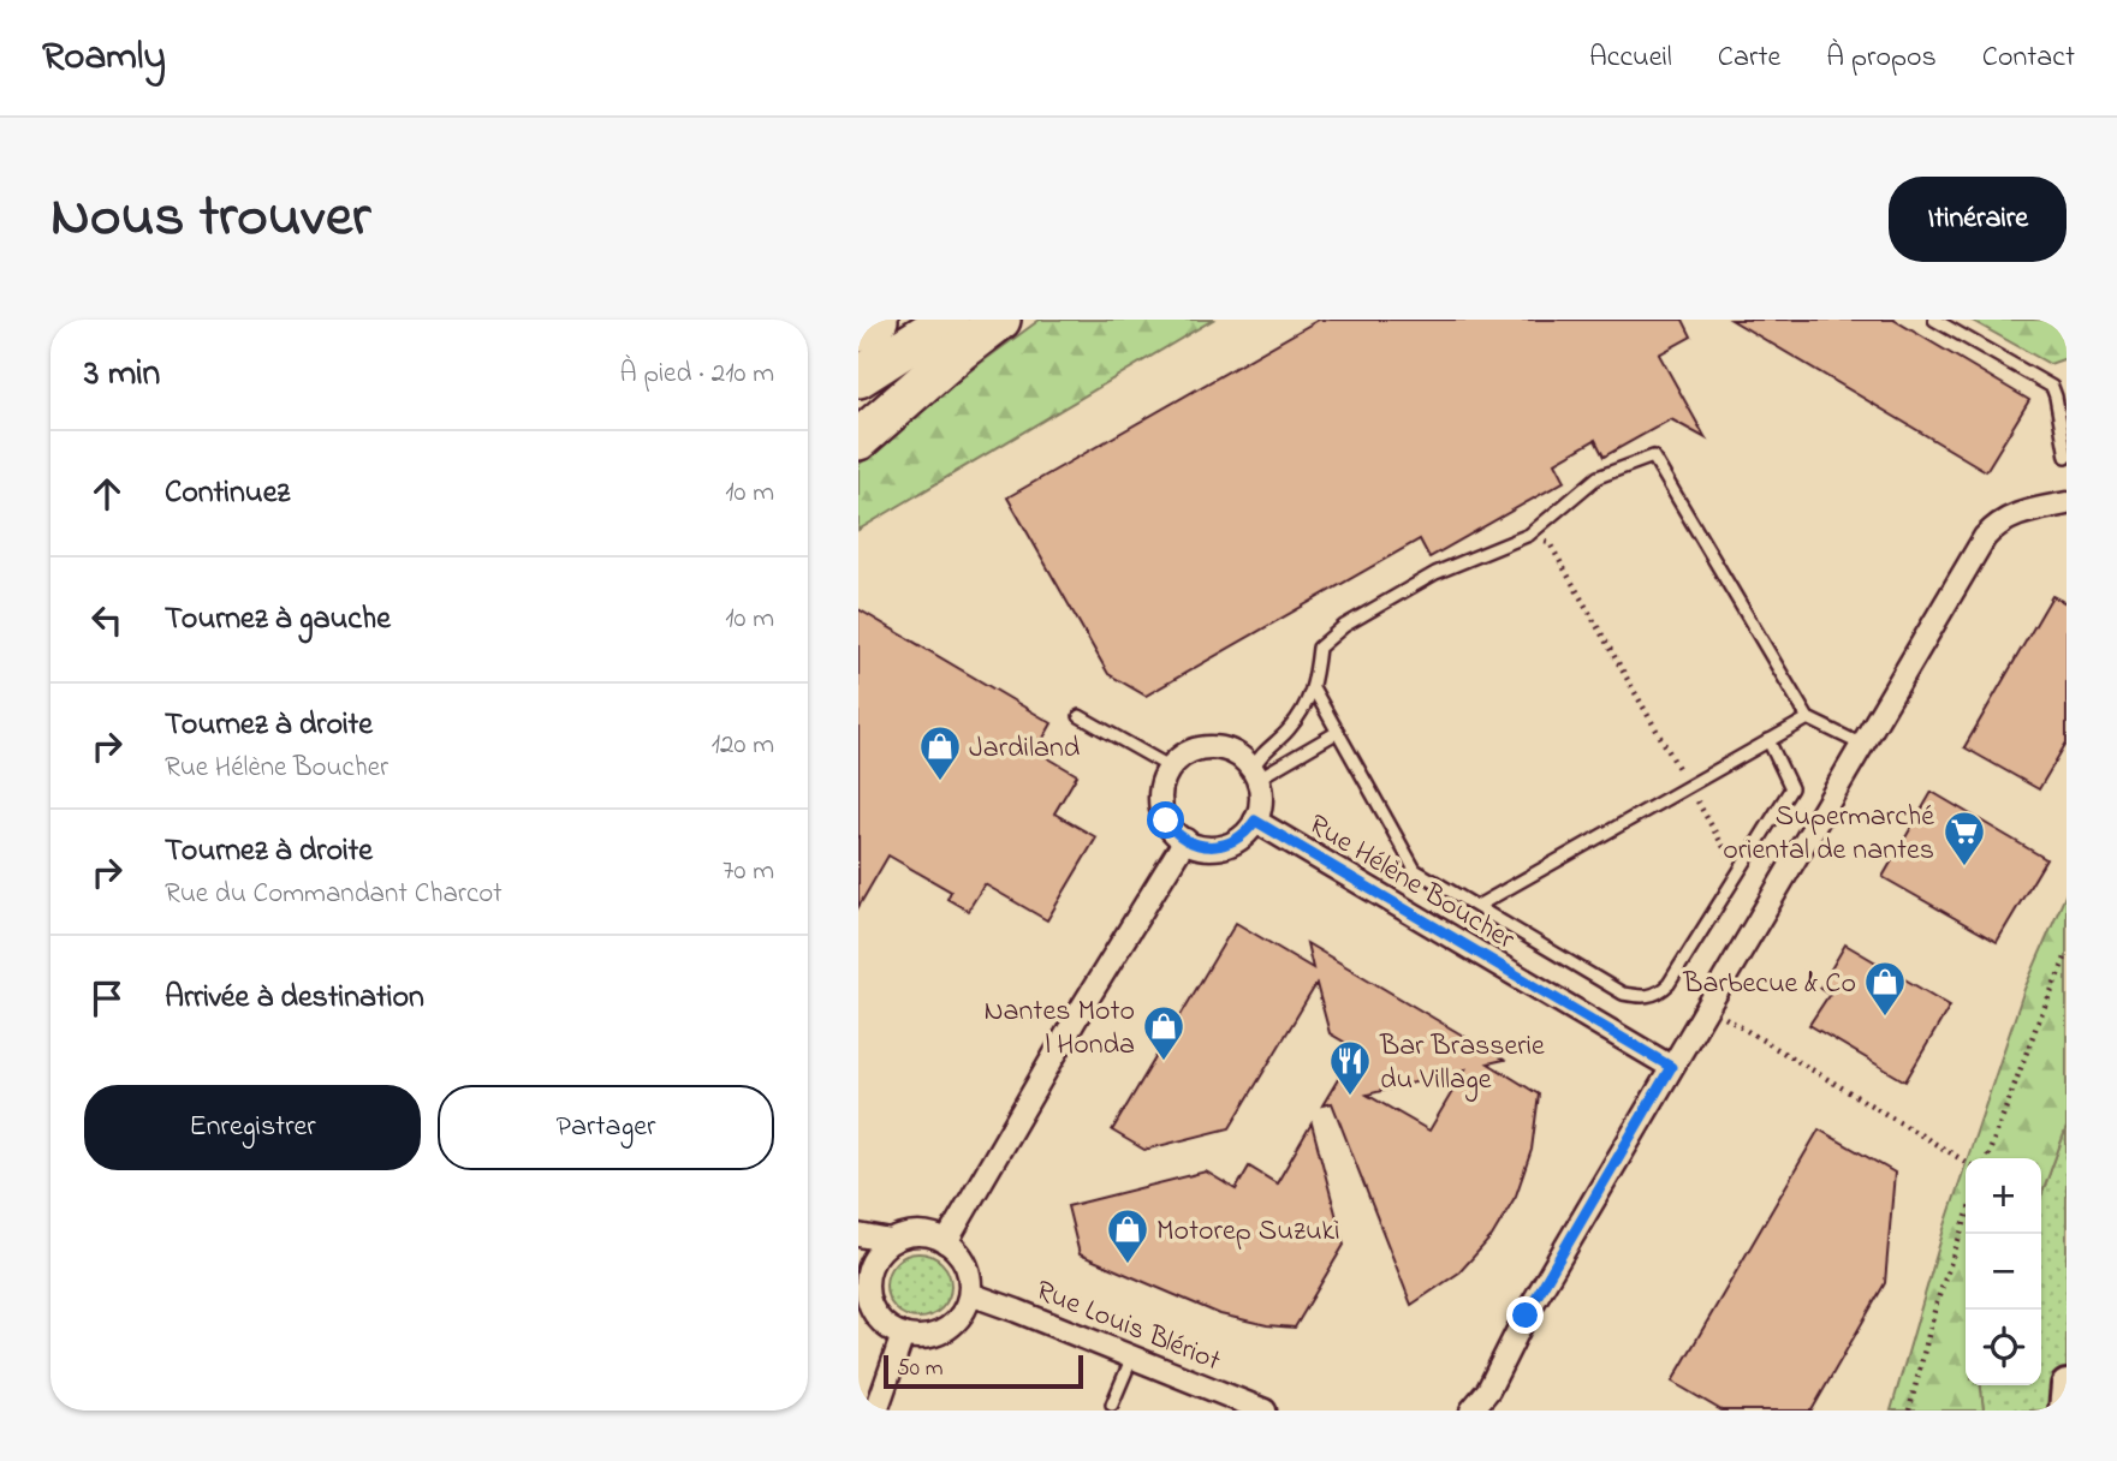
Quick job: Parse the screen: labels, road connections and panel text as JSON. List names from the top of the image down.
{
  "streets": {
    "street": ["Rue Hélène Boucher", "Rue Louis Blériot"]
  },
  "places": {
    "shop": [
      "Jardiland",
      "Barbecue & Co",
      "Nantes Moto | Honda",
      "Motorep Suzuki"
    ],
    "supermarket": ["Supermarché oriental de nantes"],
    "restaurant": ["Bar Brasserie du Village"]
  },
  "scale_bar": "50 m",
  "page": {
    "header": "Roamly",
    "nav": [
      "Accueil",
      "Carte",
      "À propos",
      "Contact"
    ],
    "title": "Nous trouver",
    "buttons": [
      "Itinéraire",
      ["Enregistrer", "Partager"]
    ],
    "heading": ["3 min", "À pied · 210 m"],
    "list": [
      ["Continuez", "10 m"],
      ["Tournez à gauche", "10 m"],
      ["Tournez à droite", "Rue Hélène Boucher", "120 m"],
      ["Tournez à droite", "Rue du Commandant Charcot", "70 m"],
      "Arrivée à destination"
    ],
    "map_buttons": ["+", "−"],
    "scale": "50 m"
  }
}
